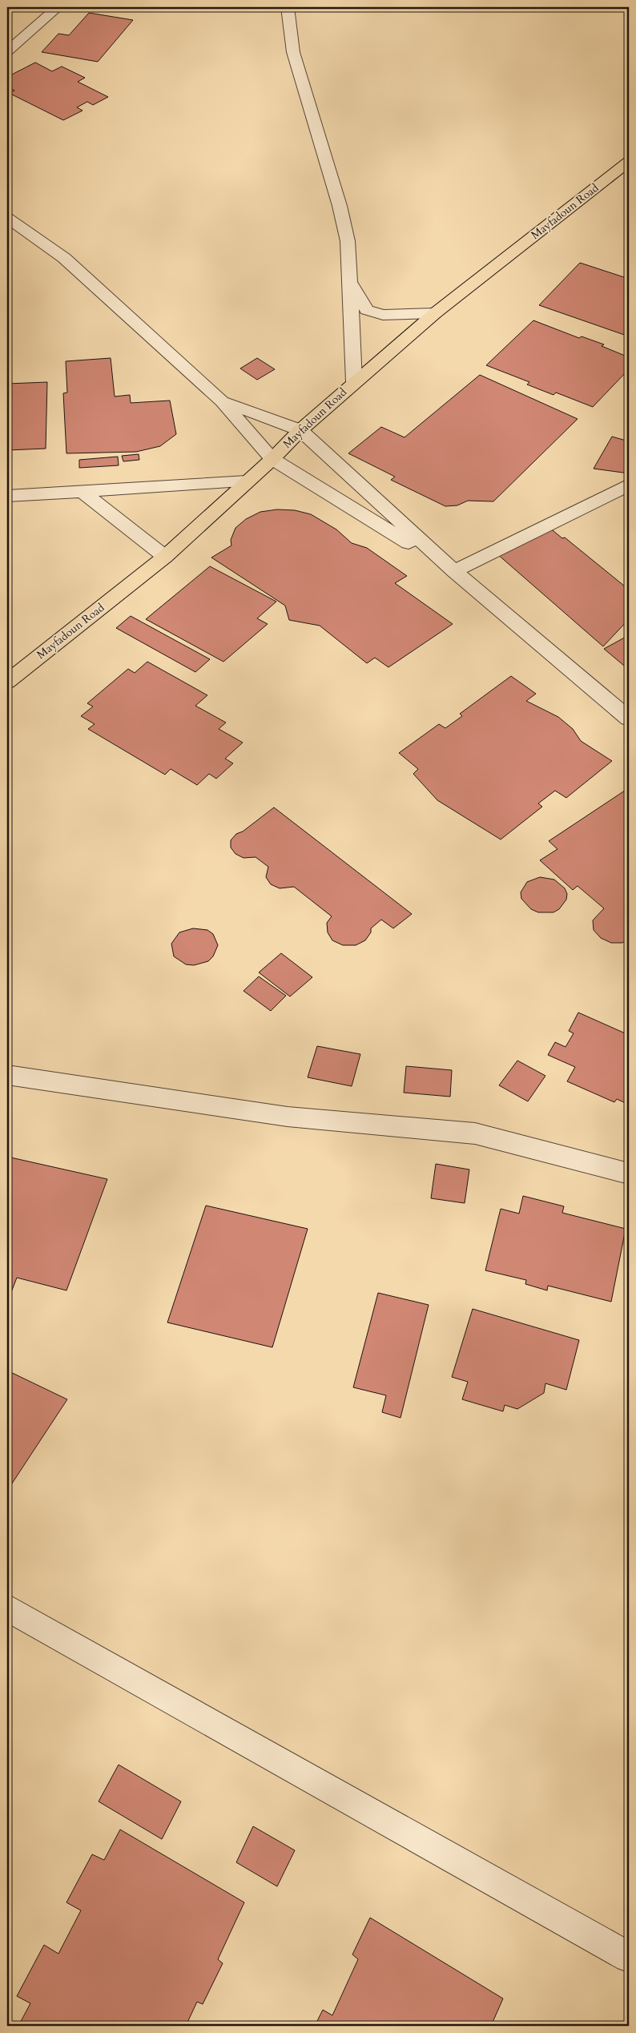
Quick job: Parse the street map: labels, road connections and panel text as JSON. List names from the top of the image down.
{
  "streets": {
    "main road": ["Mayfadoun Road"]
  }
}
